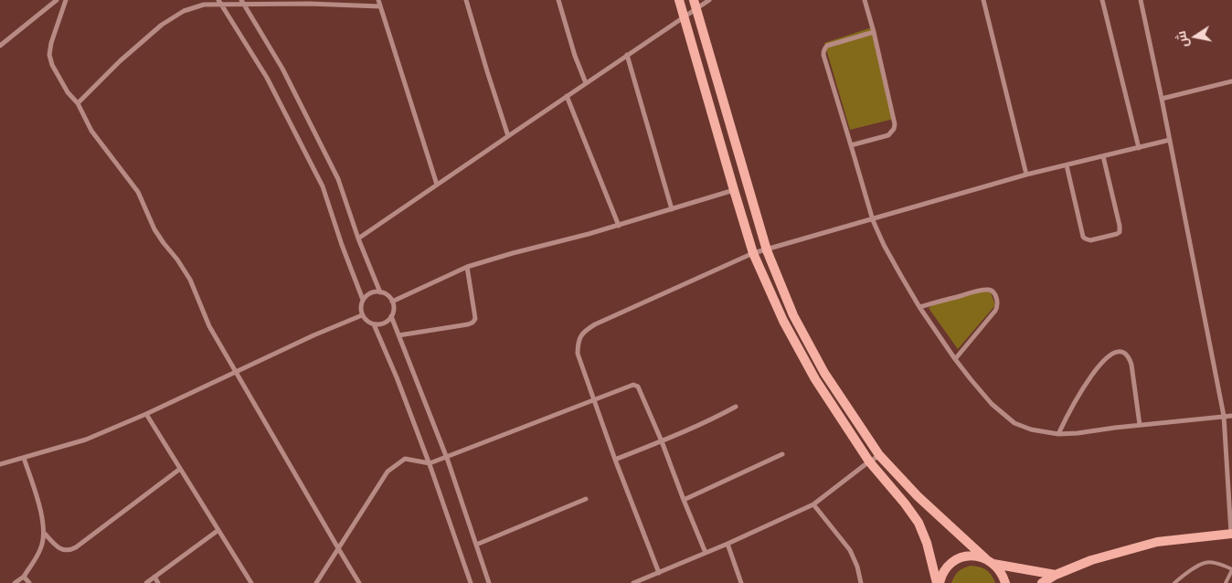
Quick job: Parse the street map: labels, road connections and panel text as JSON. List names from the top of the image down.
{
  "north": "left"
}
